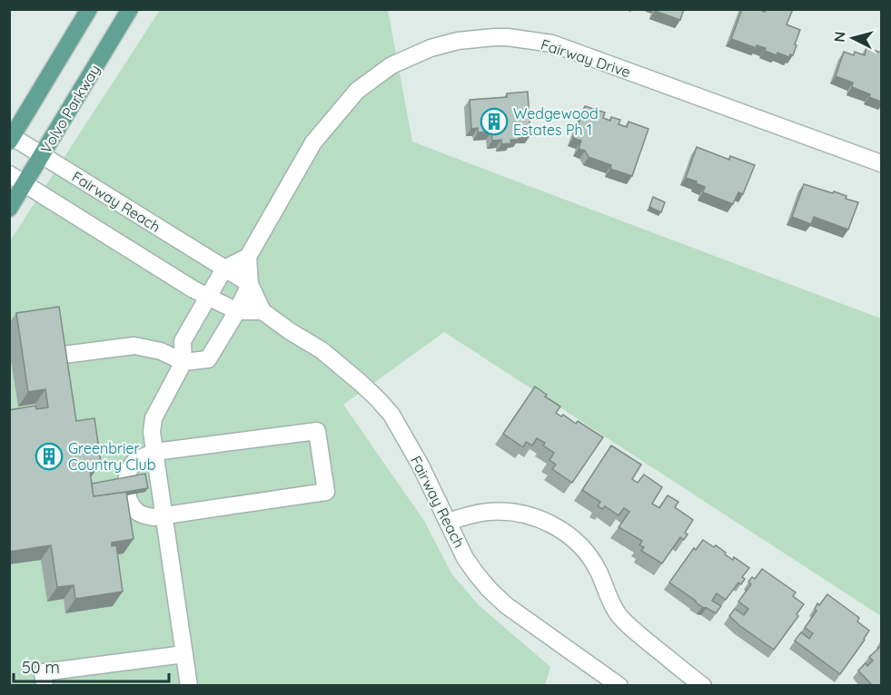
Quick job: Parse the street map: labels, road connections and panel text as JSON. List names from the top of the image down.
{
  "streets": {
    "main road": ["Volvo Parkway"],
    "street": ["Fairway Drive", "Fairway Reach"]
  },
  "crossings": [
    ["Volvo Parkway", "Fairway Reach"]
  ],
  "places": {
    "building": ["Wedgewood Estates Ph 1", "Greenbrier Country Club"]
  },
  "scale_bar": "50 m",
  "north": "left"
}
